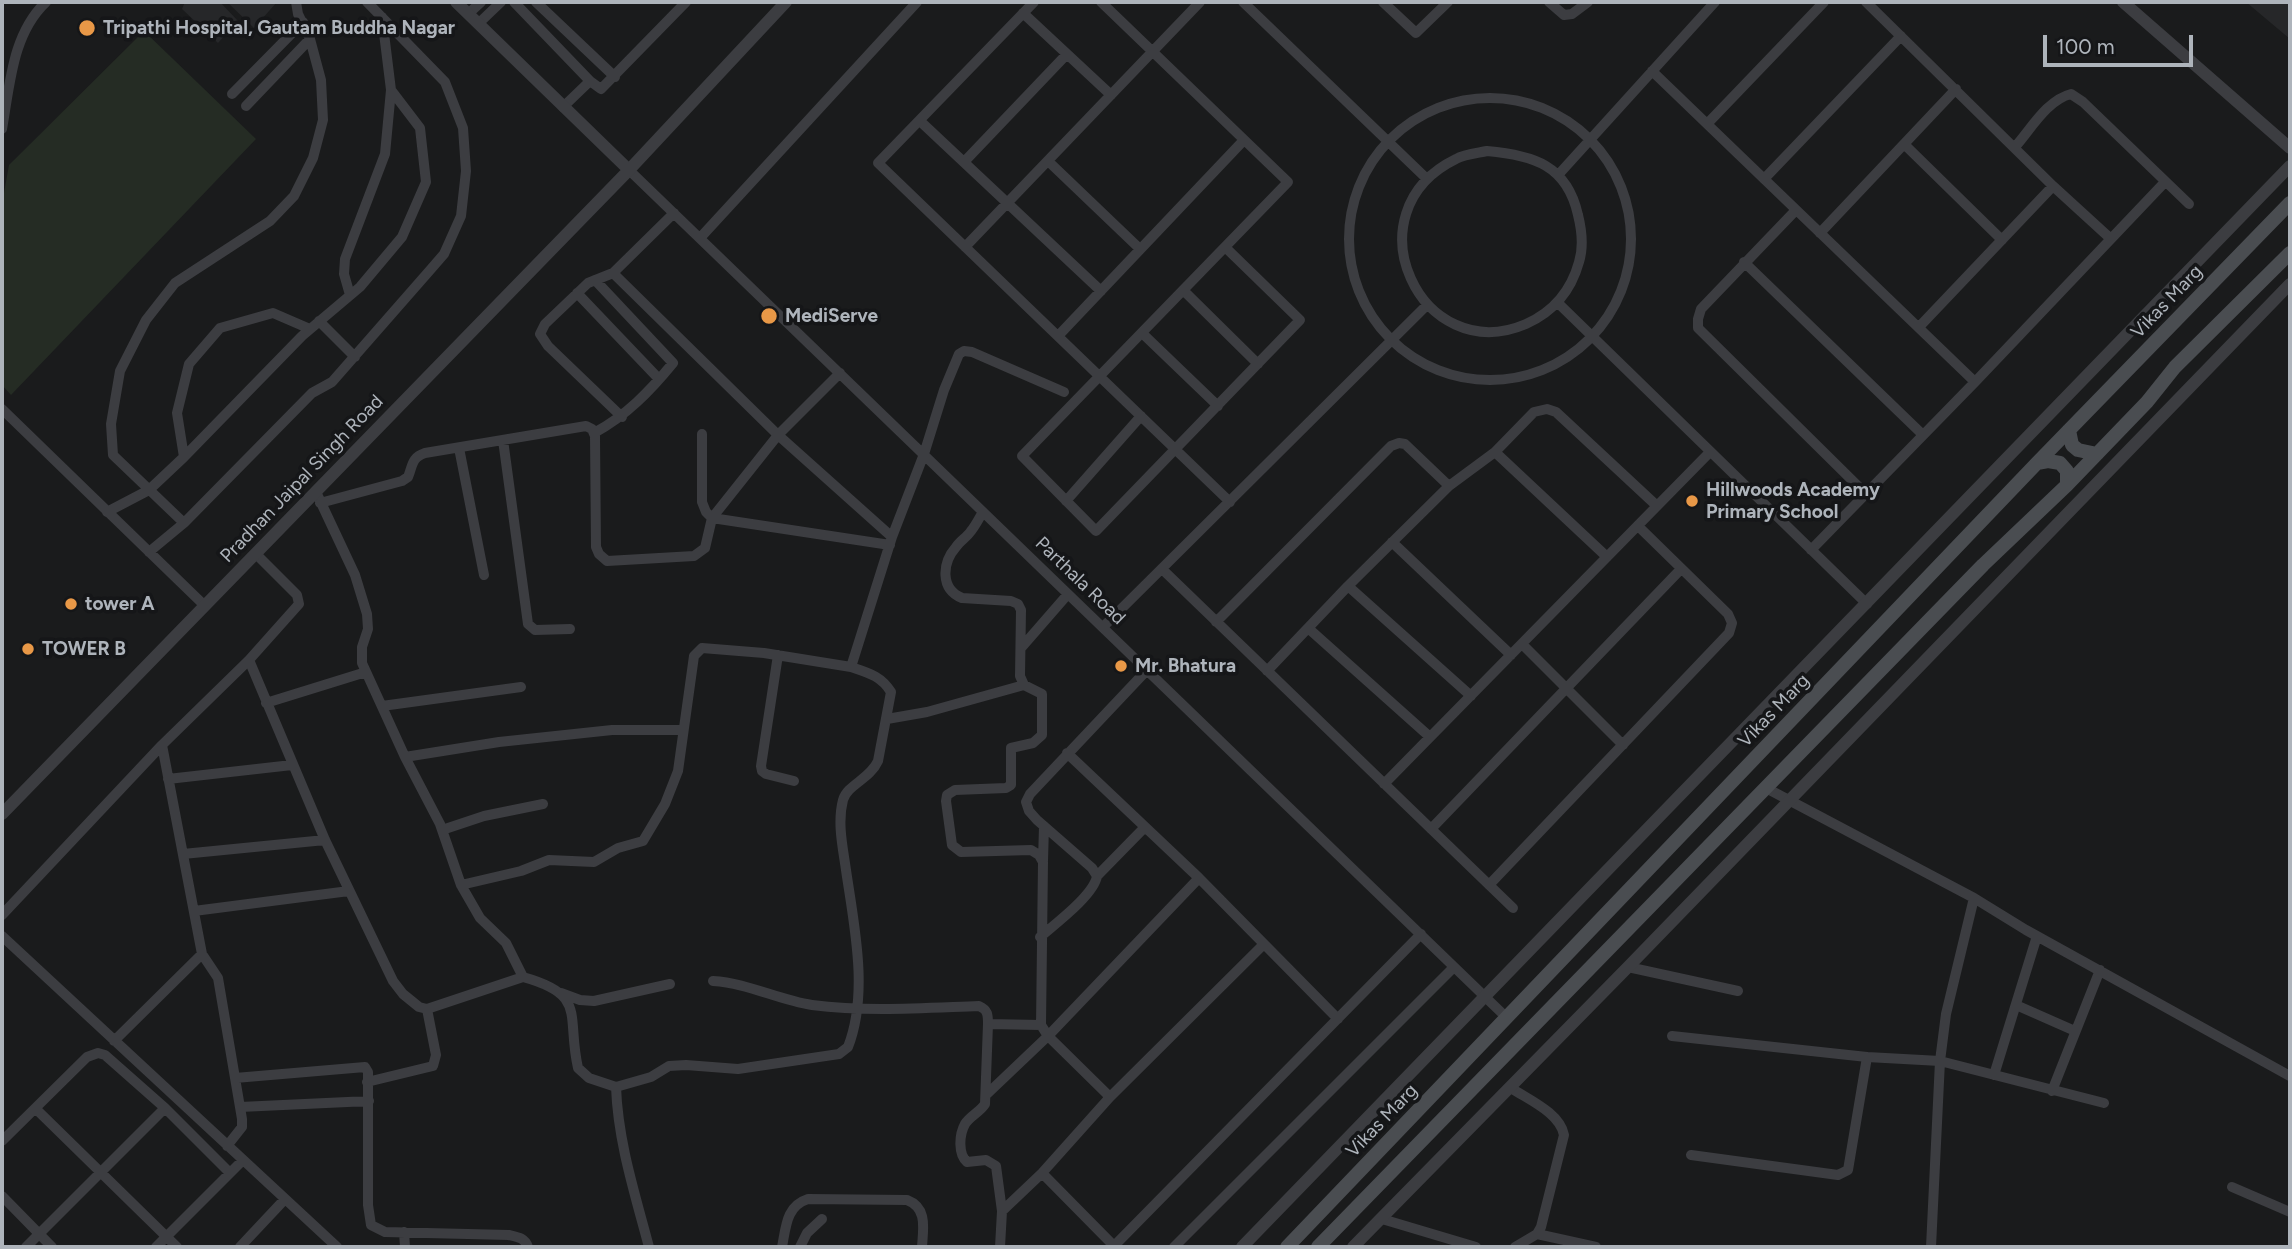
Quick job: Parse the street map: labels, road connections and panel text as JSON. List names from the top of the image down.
{
  "streets": {
    "main road": ["Vikas Marg"],
    "street": ["Pradhan Jaipal Singh Road", "Parthala Road"]
  },
  "crossings": [
    ["Vikas Marg", "Parthala Road"],
    ["Pradhan Jaipal Singh Road", "Parthala Road"]
  ],
  "places": [
    "Tripathi Hospital, Gautam Buddha Nagar",
    "MediServe",
    "Hillwoods Academy Primary School",
    "tower A",
    "TOWER B",
    "Mr. Bhatura"
  ],
  "scale_bar": "100 m"
}
